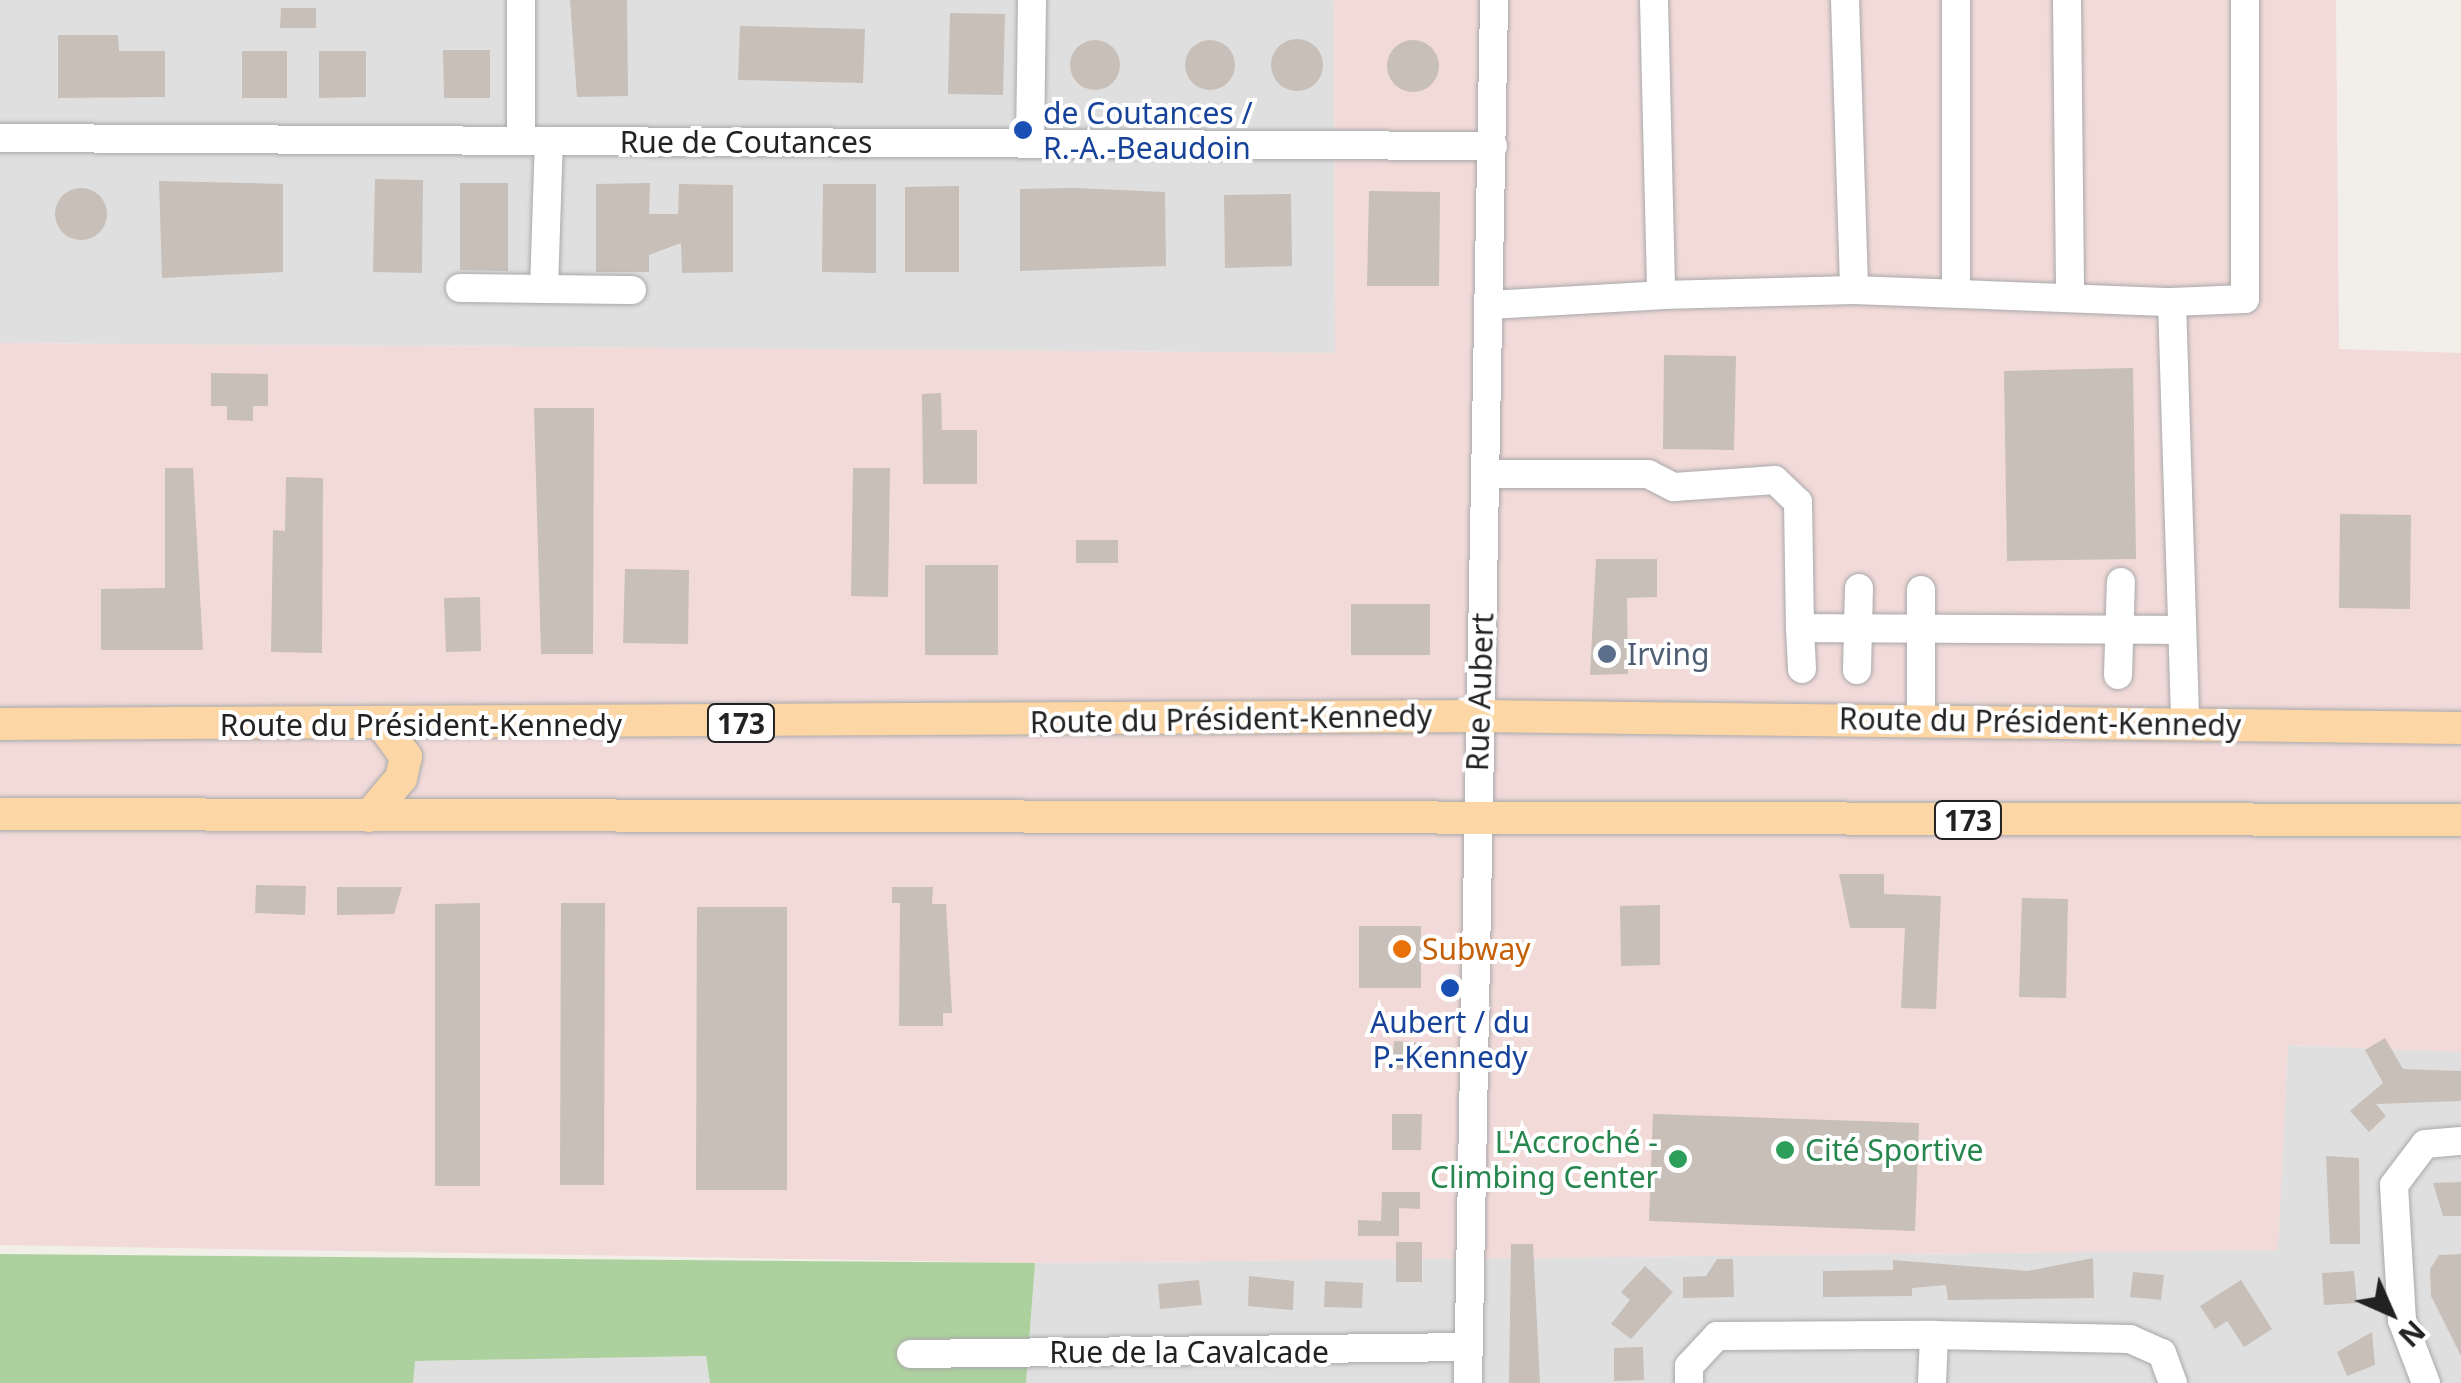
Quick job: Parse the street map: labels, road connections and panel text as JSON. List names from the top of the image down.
{
  "streets": {
    "main road": ["Route du Président-Kennedy", "173"],
    "street": ["Rue de Coutances", "Rue Aubert", "Rue de la Cavalcade"]
  },
  "crossings": [
    ["Rue de Coutances", "Rue Aubert"],
    ["Rue Aubert", "Route du Président-Kennedy"],
    ["Rue Aubert", "173"],
    ["Rue Aubert", "Rue de la Cavalcade"]
  ],
  "places": [
    "de Coutances / R.-A.-Beaudoin",
    "Irving",
    "Subway",
    "Aubert / du P.-Kennedy",
    "Cité Sportive",
    "L'Accroché - Climbing Center"
  ],
  "north": "bottom right"
}
